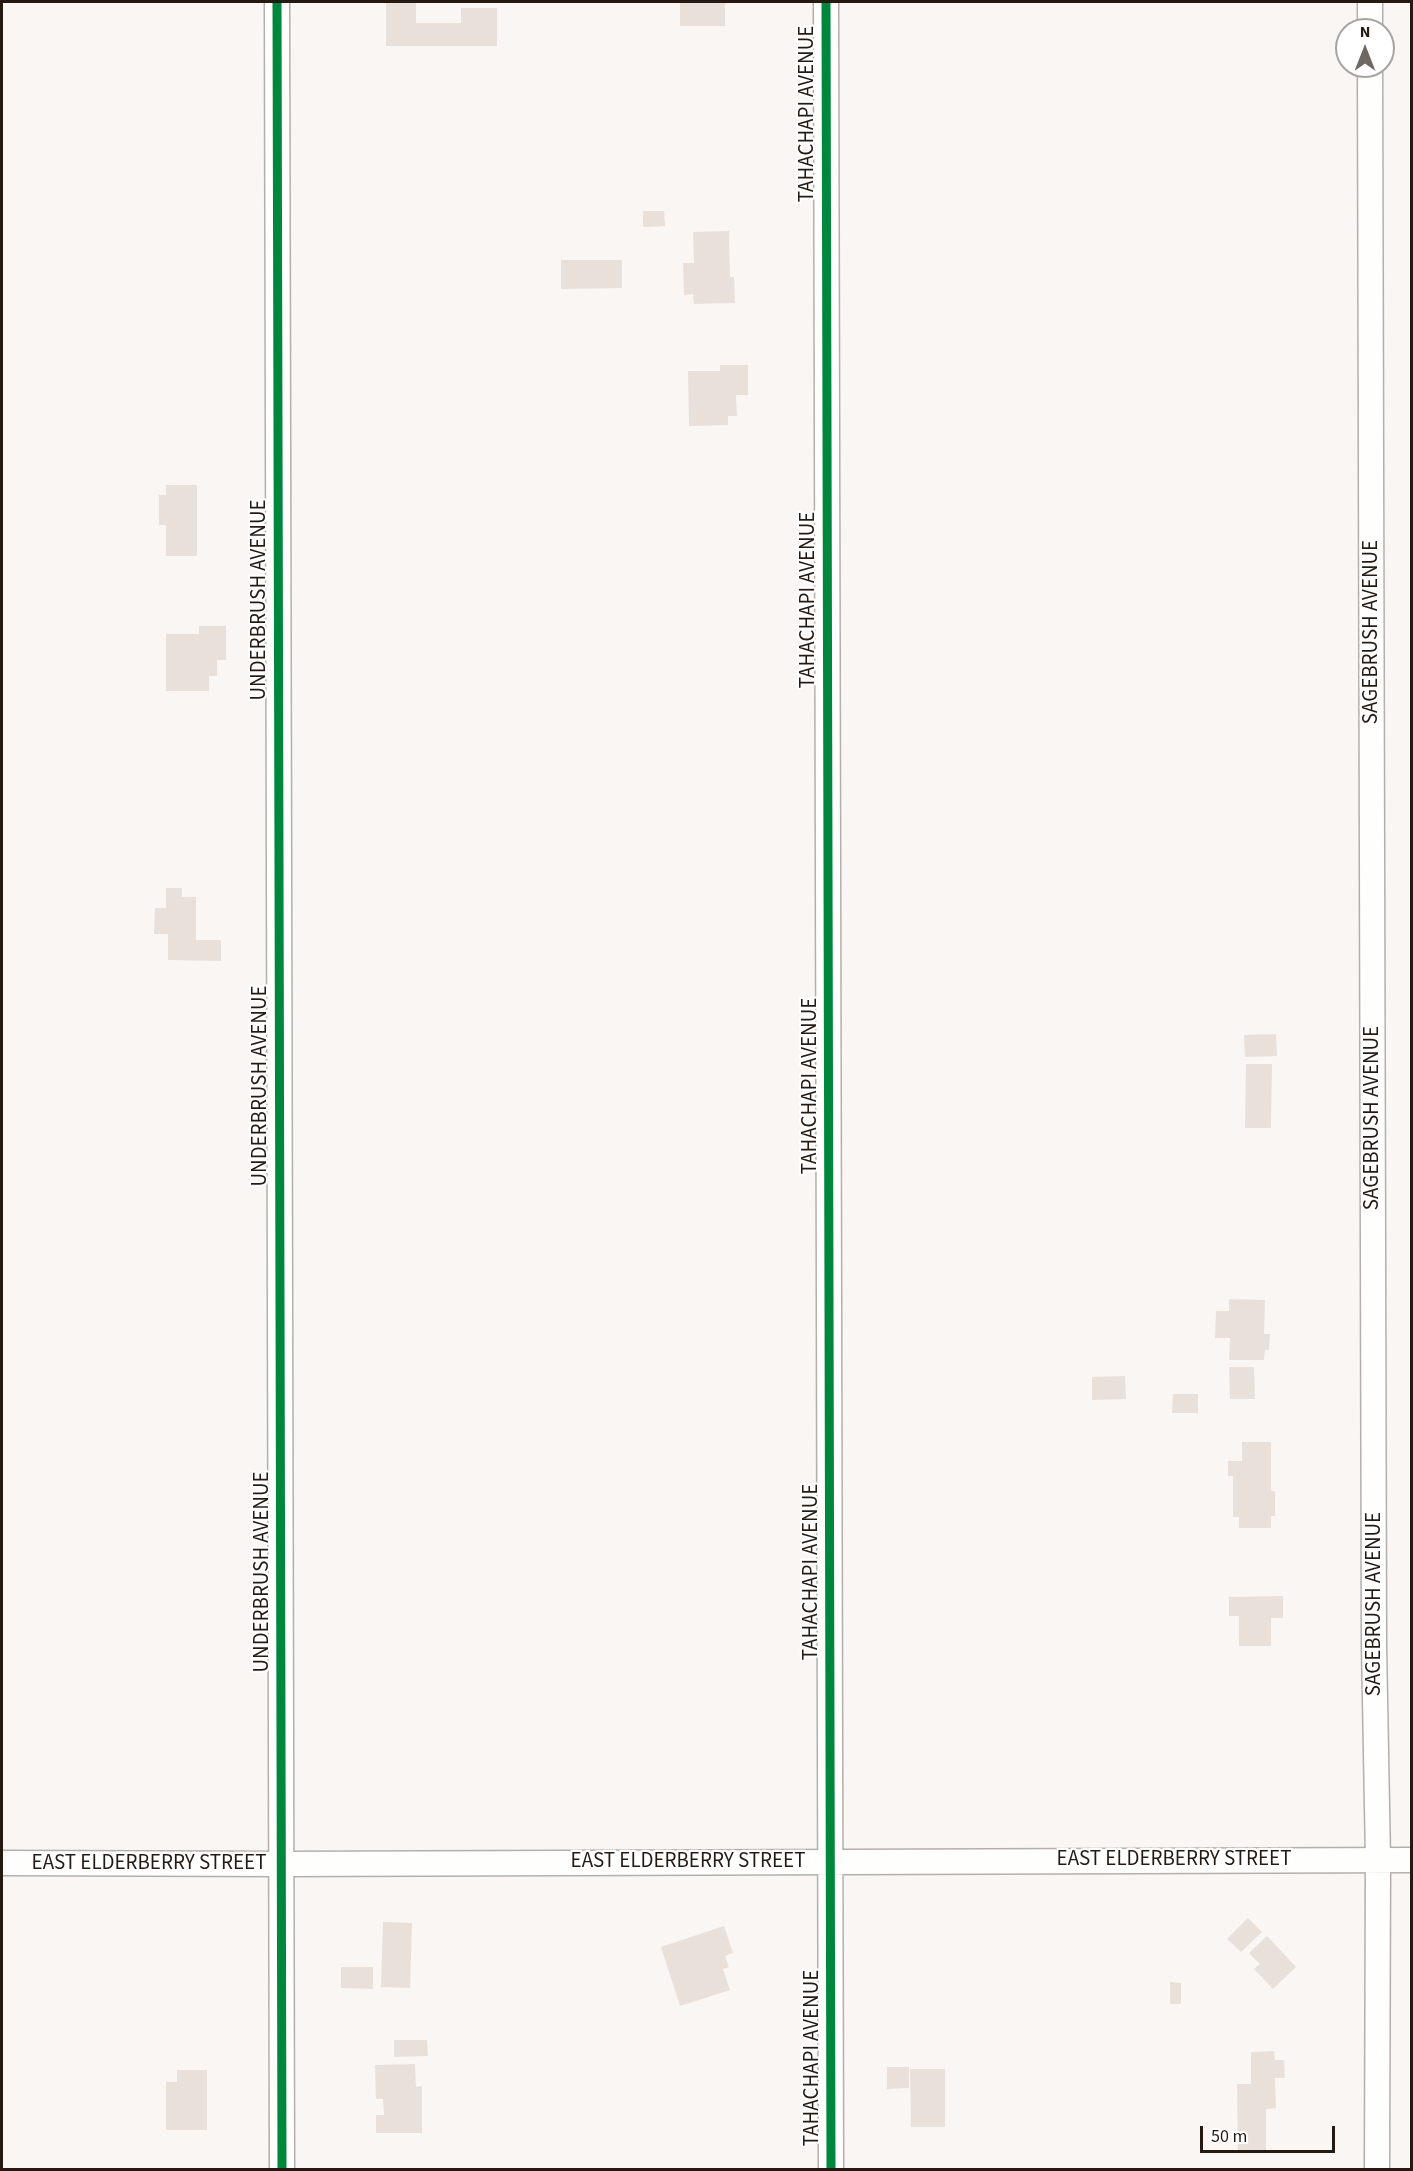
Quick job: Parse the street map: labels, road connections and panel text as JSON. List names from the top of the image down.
{
  "streets": {
    "street": [
      "TAHACHAPI AVENUE",
      "UNDERBRUSH AVENUE",
      "SAGEBRUSH AVENUE",
      "EAST ELDERBERRY STREET"
    ]
  },
  "crossings": [
    ["TAHACHAPI AVENUE", "EAST ELDERBERRY STREET"],
    ["UNDERBRUSH AVENUE", "EAST ELDERBERRY STREET"],
    ["SAGEBRUSH AVENUE", "EAST ELDERBERRY STREET"]
  ],
  "scale_bar": "50 m",
  "north": "top"
}
